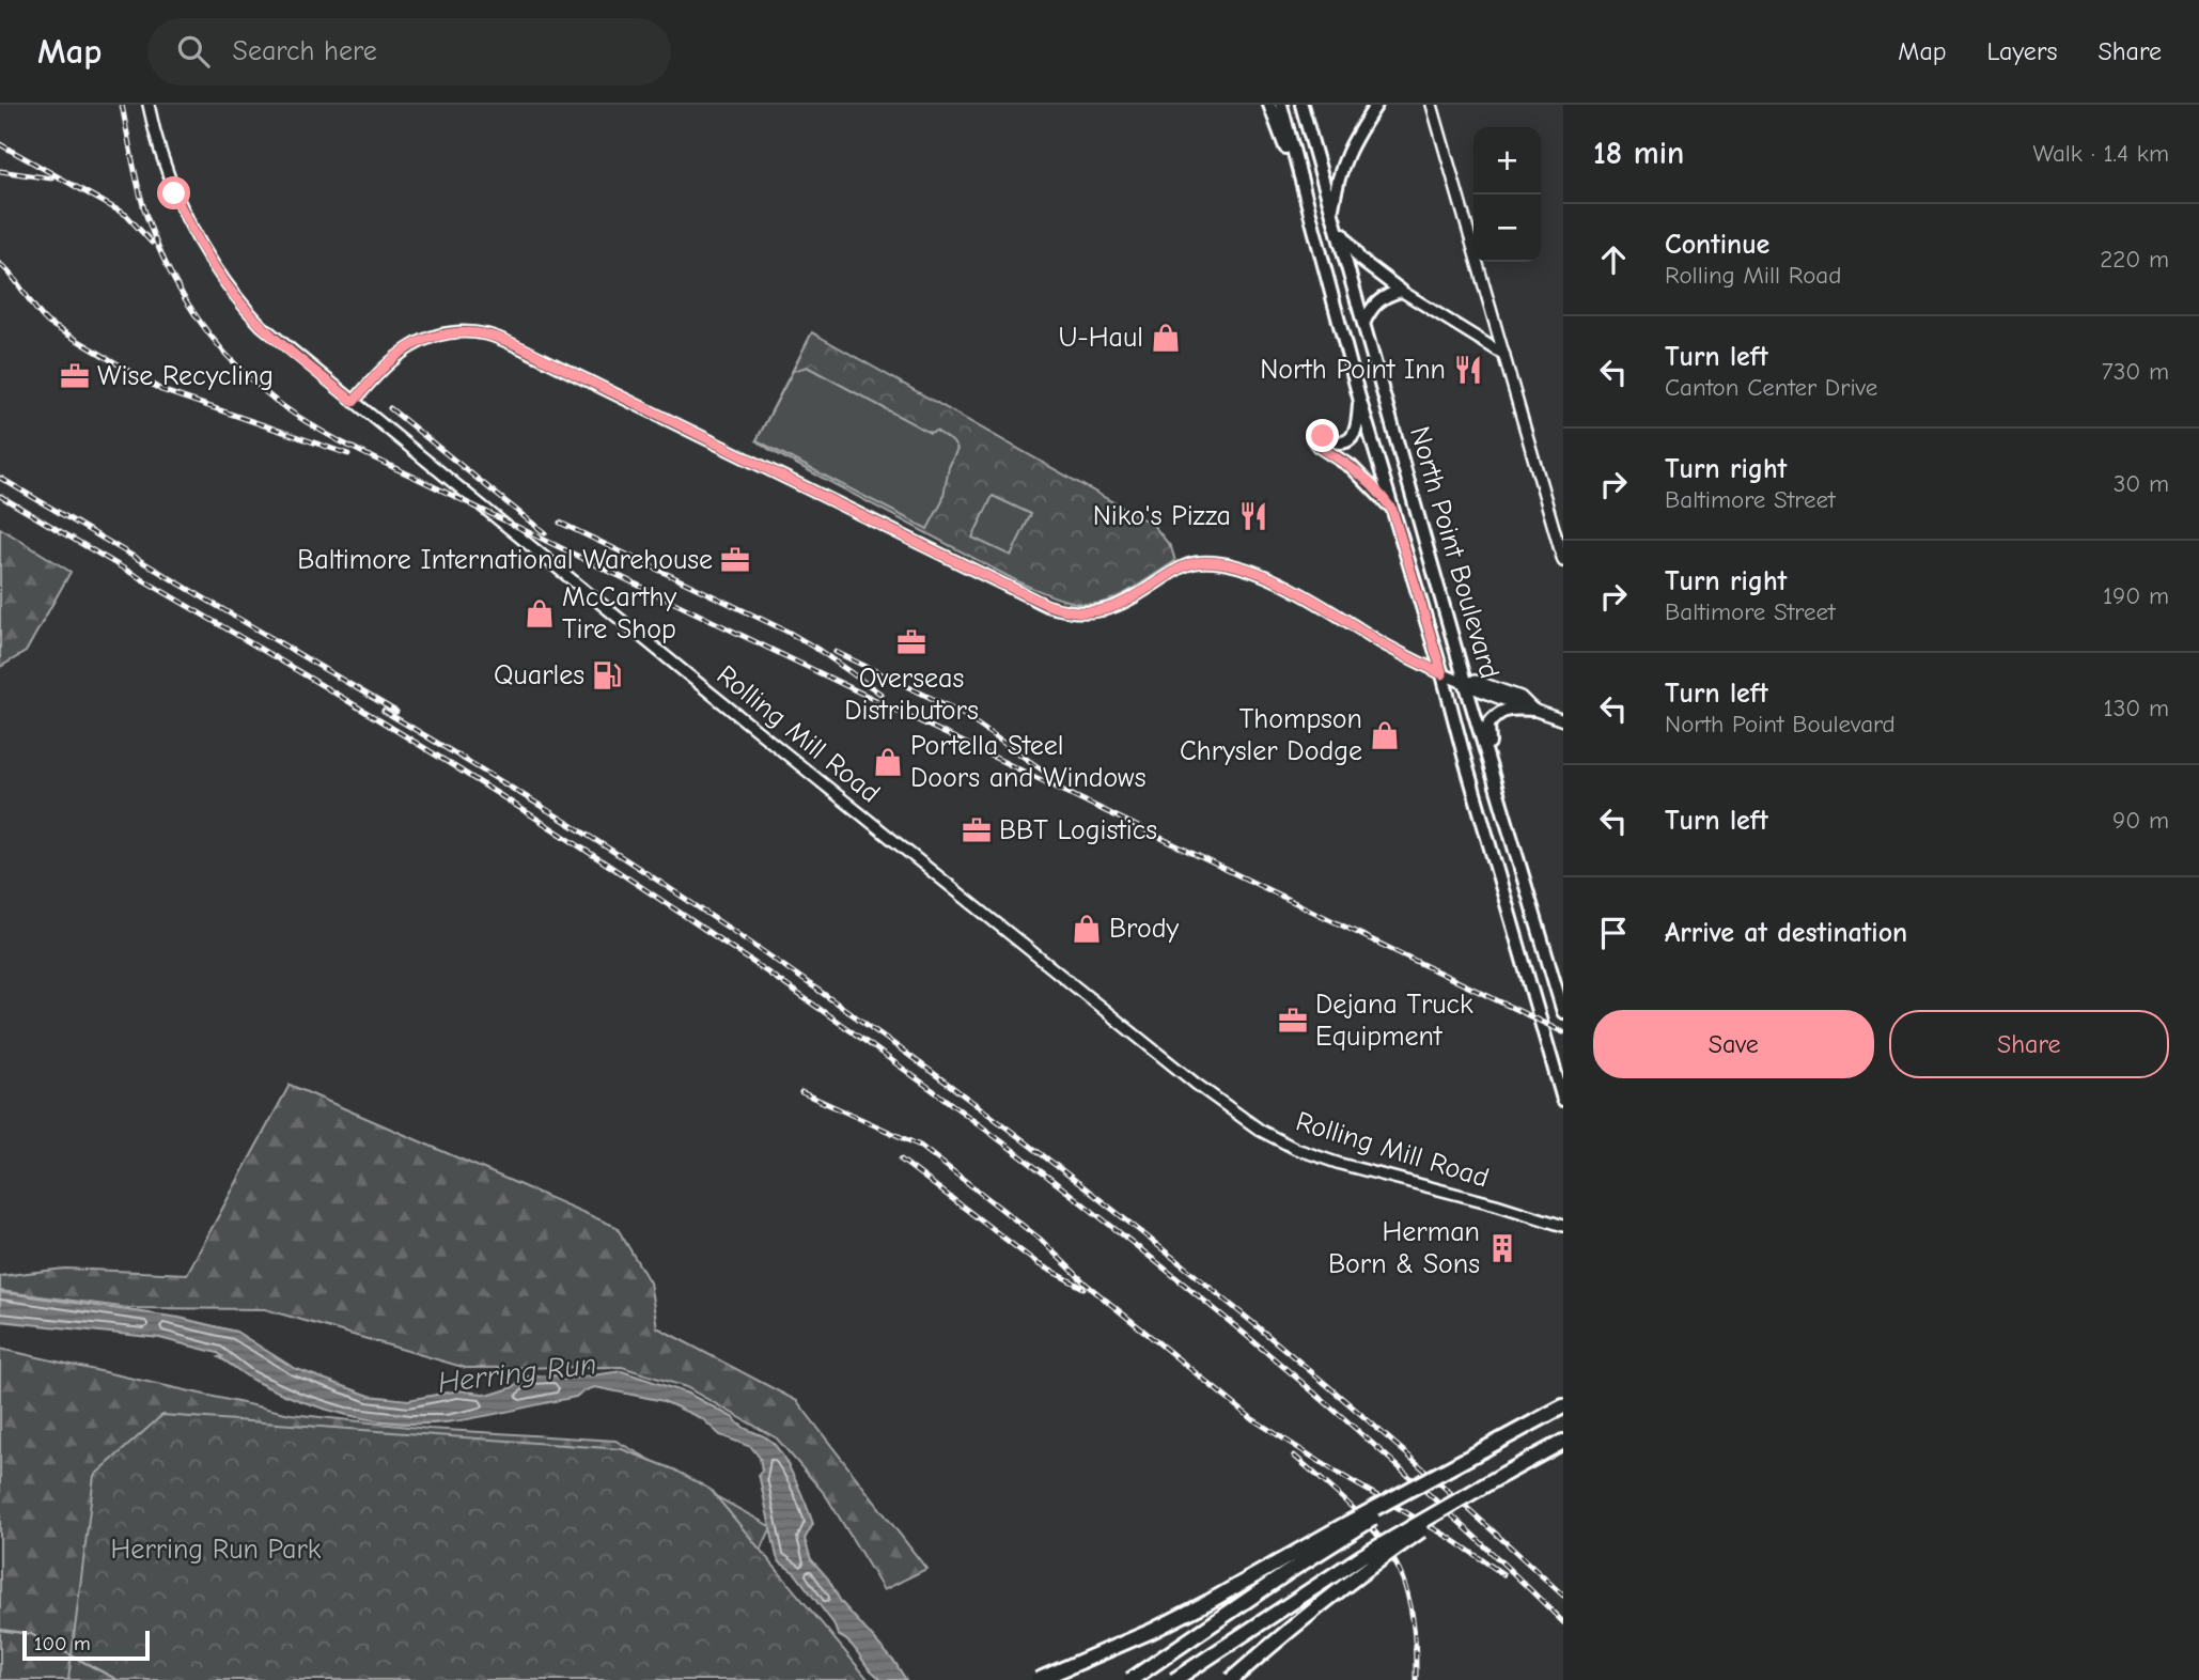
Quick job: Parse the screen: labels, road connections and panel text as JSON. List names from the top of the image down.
{
  "streets": {
    "main road": ["North Point Boulevard"],
    "street": ["Rolling Mill Road"]
  },
  "water": ["Herring Run"],
  "parks": ["Herring Run Park"],
  "places": {
    "shop": [
      "U-Haul",
      "McCarthy Tire Shop",
      "Thompson Chrysler Dodge",
      "Portella Steel Doors and Windows",
      "Brody"
    ],
    "restaurant": ["North Point Inn", "Niko's Pizza"],
    "office": [
      "Wise Recycling",
      "Baltimore International Warehouse",
      "Overseas Distributors",
      "BBT Logistics",
      "Dejana Truck Equipment"
    ],
    "fuel station": ["Quarles"],
    "building": ["Herman Born & Sons"]
  },
  "scale_bar": "100 m",
  "page": {
    "header": "Map",
    "search": "Search here",
    "nav": ["Map", "Layers", "Share"],
    "heading": ["18 min", "Walk · 1.4 km"],
    "map_buttons": ["+", "−"],
    "list": [
      ["Continue", "Rolling Mill Road", "220 m"],
      ["Turn left", "Canton Center Drive", "730 m"],
      ["Turn right", "Baltimore Street", "30 m"],
      ["Turn right", "Baltimore Street", "190 m"],
      ["Turn left", "North Point Boulevard", "130 m"],
      ["Turn left", "90 m"],
      "Arrive at destination"
    ],
    "buttons": ["Save", "Share"],
    "scale": "100 m"
  }
}
